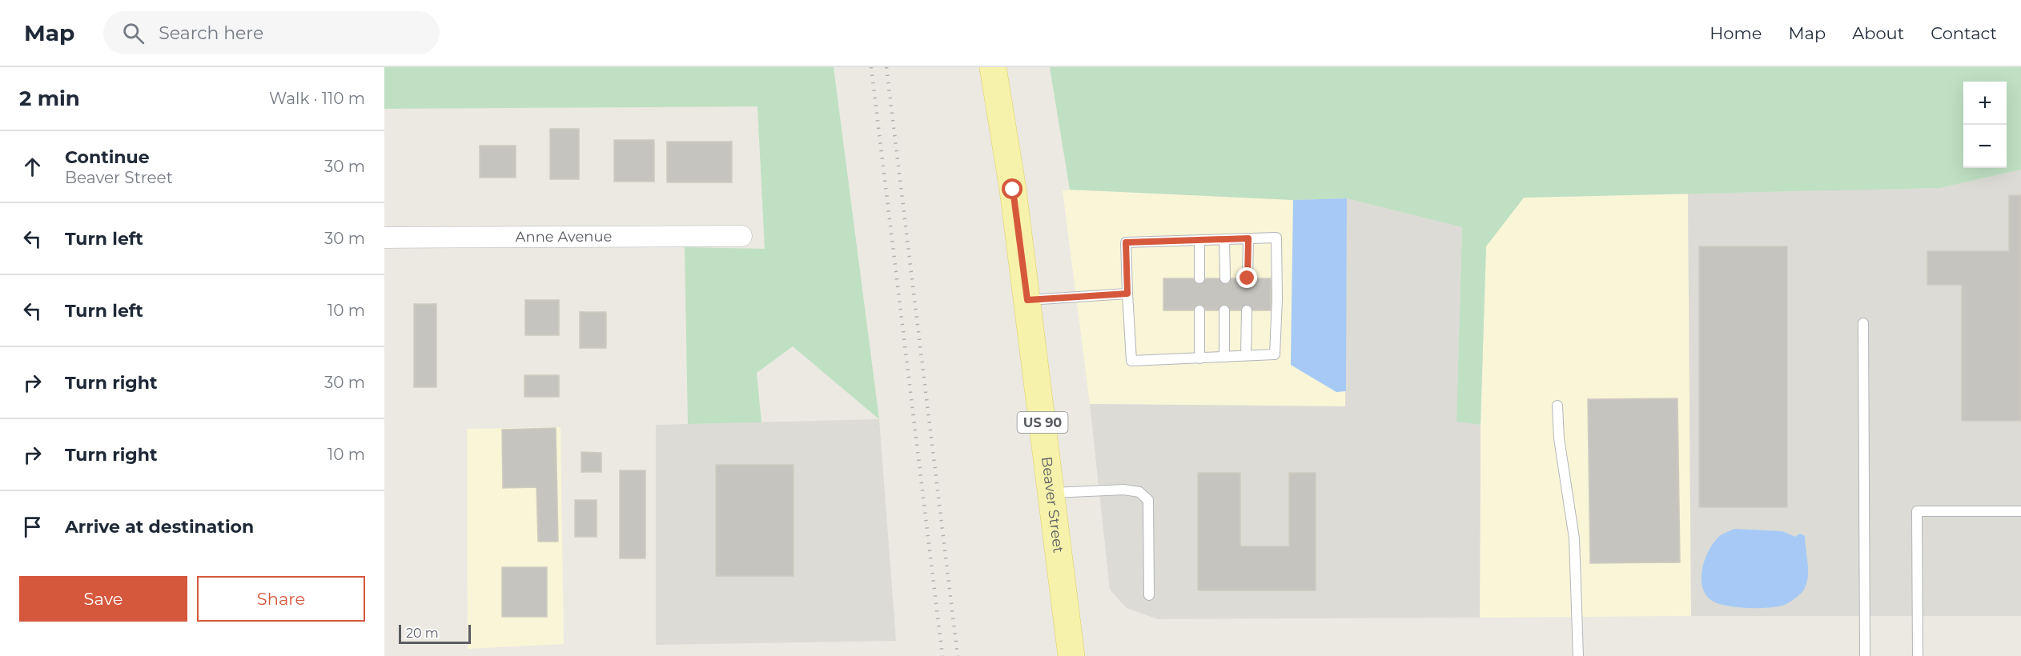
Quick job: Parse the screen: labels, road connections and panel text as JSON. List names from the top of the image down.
{
  "streets": {
    "main road": ["US 90", "Beaver Street"],
    "street": ["Anne Avenue"]
  },
  "scale_bar": "20 m",
  "page": {
    "header": "Map",
    "search": "Search here",
    "nav": [
      "Home",
      "Map",
      "About",
      "Contact"
    ],
    "heading": ["2 min", "Walk · 110 m"],
    "map_buttons": ["+", "−"],
    "list": [
      ["Continue", "Beaver Street", "30 m"],
      ["Turn left", "30 m"],
      ["Turn left", "10 m"],
      ["Turn right", "30 m"],
      ["Turn right", "10 m"],
      "Arrive at destination"
    ],
    "buttons": ["Save", "Share"],
    "scale": "20 m"
  }
}
